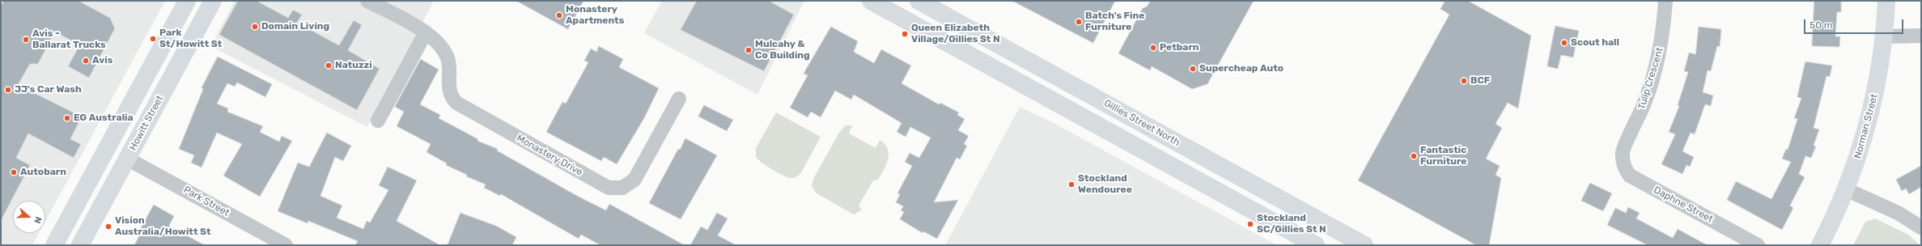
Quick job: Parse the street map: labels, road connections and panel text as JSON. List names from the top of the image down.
{
  "streets": {
    "main road": ["Howitt Street", "Gillies Street North", "Norman Street"],
    "street": [
      "Tulip Crescent",
      "Monastery Drive",
      "Park Street",
      "Daphne Street"
    ]
  },
  "crossings": [
    ["Tulip Crescent", "Daphne Street"],
    ["Howitt Street", "Park Street"]
  ],
  "places": [
    "Monastery Apartments",
    "Batch's Fine Furniture",
    "Domain Living",
    "Queen Elizabeth Village/Gillies St N",
    "Park St/Howitt St",
    "Avis - Ballarat Trucks",
    "Scout hall",
    "Petbarn",
    "Mulcahy & Co Building",
    "Avis",
    "Natuzzi",
    "Supercheap Auto",
    "BCF",
    "JJ's Car Wash",
    "EG Australia",
    "Fantastic Furniture",
    "Autobarn",
    "Stockland Wendouree",
    "Stockland SC/Gillies St N",
    "Vision Australia/Howitt St"
  ],
  "scale_bar": "50 m",
  "north": "right"
}
